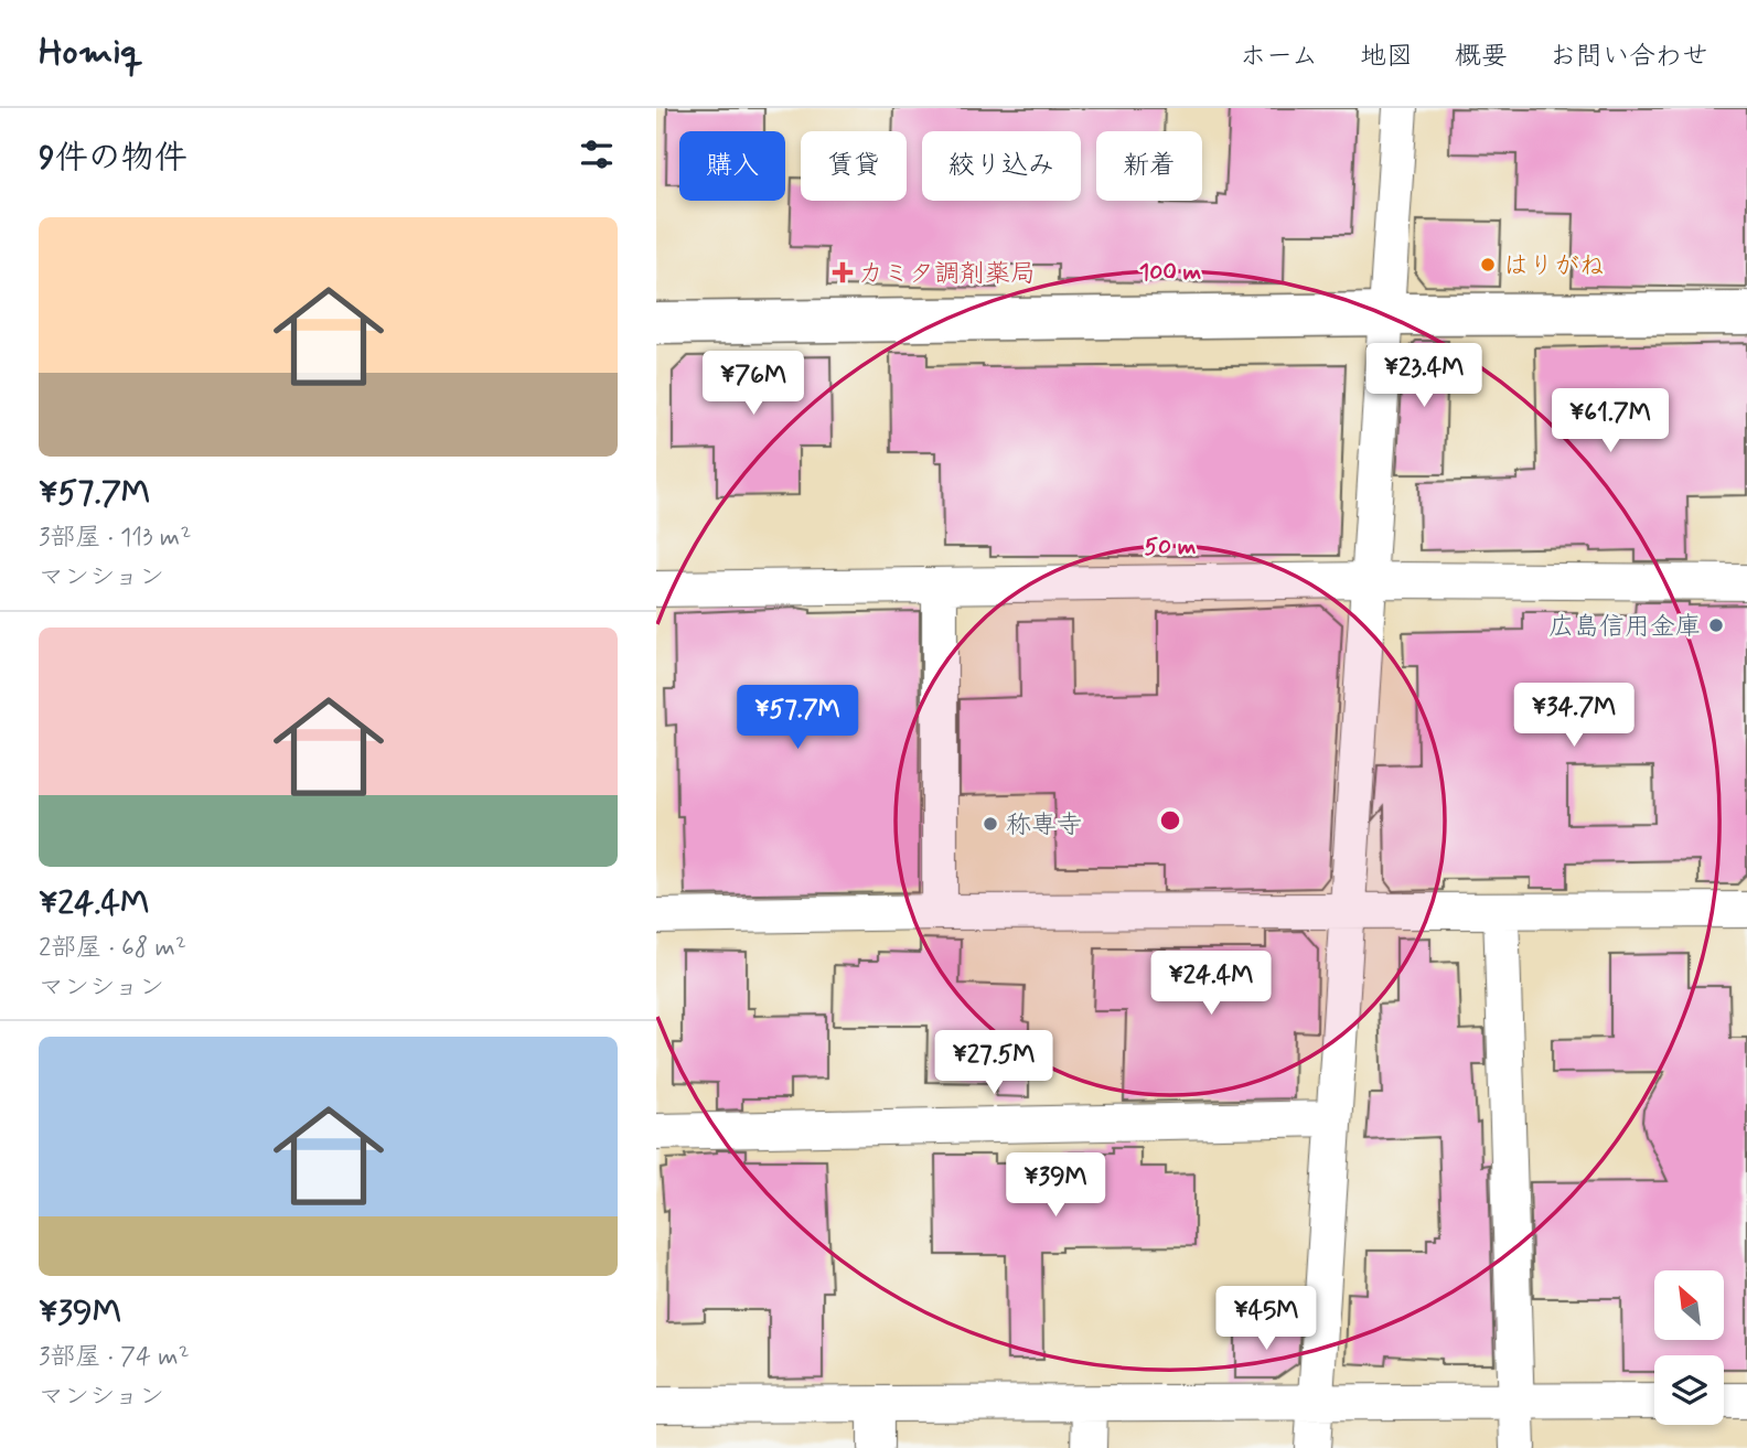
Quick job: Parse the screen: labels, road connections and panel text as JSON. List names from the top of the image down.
{
  "places": {
    "other": ["はりがね", "広島信用金庫", "称専寺"],
    "health": ["カミタ調剤薬局"]
  },
  "north": "top left",
  "page": {
    "header": "Homiq",
    "nav": [
      "ホーム",
      "地図",
      "概要",
      "お問い合わせ"
    ],
    "heading": "9件の物件",
    "chip": [
      "購入",
      "賃貸",
      "絞り込み",
      "新着"
    ],
    "list": [
      {
        "name": "¥57.7M",
        "note": "3部屋 · 113 m² · マンション"
      },
      {
        "name": "¥24.4M",
        "note": "2部屋 · 68 m² · マンション"
      },
      {
        "name": "¥39M",
        "note": "3部屋 · 74 m² · マンション"
      }
    ],
    "price": [
      "¥23.4M",
      "¥76M",
      "¥61.7M",
      "¥34.7M",
      "¥57.7M",
      "¥24.4M",
      "¥27.5M",
      "¥39M",
      "¥45M"
    ]
  },
  "rings": ["100 m", "50 m"]
}
